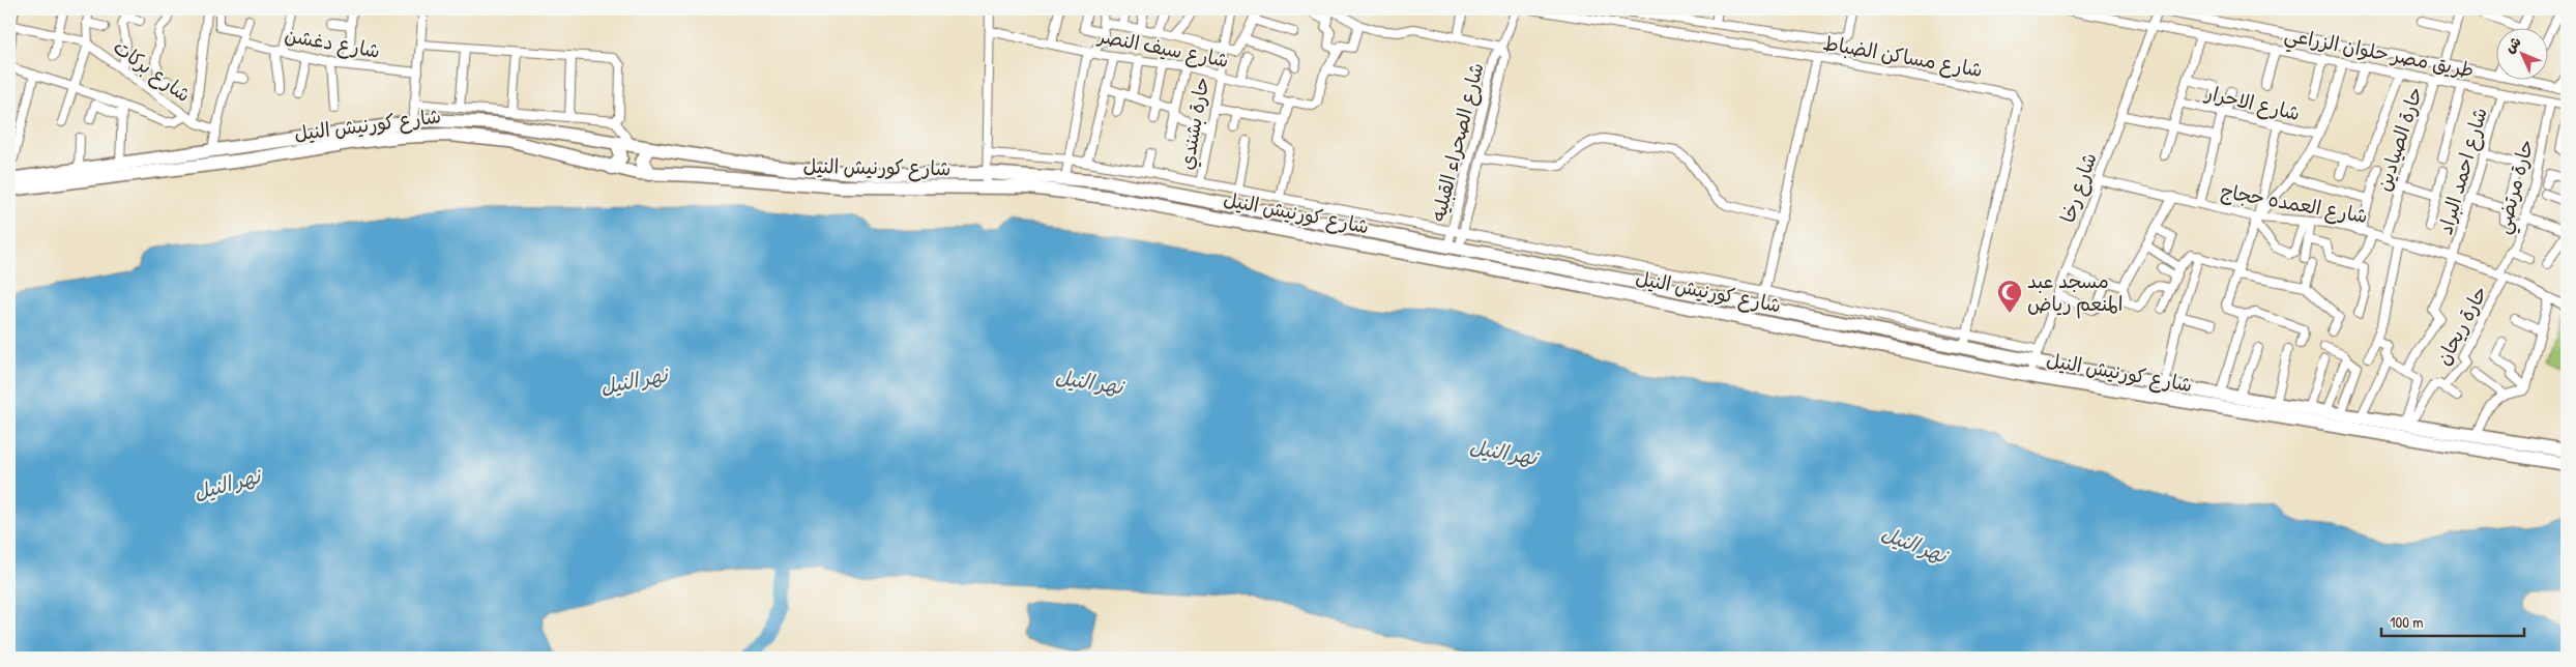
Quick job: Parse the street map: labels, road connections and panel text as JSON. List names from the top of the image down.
{
  "streets": {
    "highway": ["شارع كورنيش النيل"],
    "street": [
      "شارع دغشن",
      "شارع سيف النصر",
      "طريق مصر حلوان الزراعي",
      "شارع مساكن الضباط",
      "شارع بركات",
      "شارع الاحرار",
      "حارة بشندي",
      "حارة الصيادين",
      "شارع الصحراء القبليه",
      "شارع احمد البراد",
      "حارة مرتضي",
      "شارع رخا",
      "شارع العمده حجاج",
      "حارة ريحان"
    ]
  },
  "crossings": [
    ["شارع سيف النصر", "حارة بشندي"],
    ["طريق مصر حلوان الزراعي", "حارة الصيادين"],
    ["طريق مصر حلوان الزراعي", "شارع احمد البراد"],
    ["طريق مصر حلوان الزراعي", "حارة مرتضي"],
    ["طريق مصر حلوان الزراعي", "شارع رخا"],
    ["شارع مساكن الضباط", "شارع كورنيش النيل"],
    ["شارع كورنيش النيل", "شارع الصحراء القبليه"],
    ["شارع كورنيش النيل", "شارع رخا"],
    ["شارع كورنيش النيل", "حارة ريحان"],
    ["حارة الصيادين", "شارع العمده حجاج"],
    ["شارع احمد البراد", "شارع العمده حجاج"],
    ["حارة مرتضي", "شارع العمده حجاج"],
    ["حارة مرتضي", "حارة ريحان"],
    ["شارع رخا", "شارع العمده حجاج"],
    ["شارع العمده حجاج", "حارة ريحان"]
  ],
  "water": ["نهر النيل"],
  "places": {
    "mosque": ["مسجد عبد المنعم رياض"]
  },
  "scale_bar": "100 m",
  "north": "top left"
}
